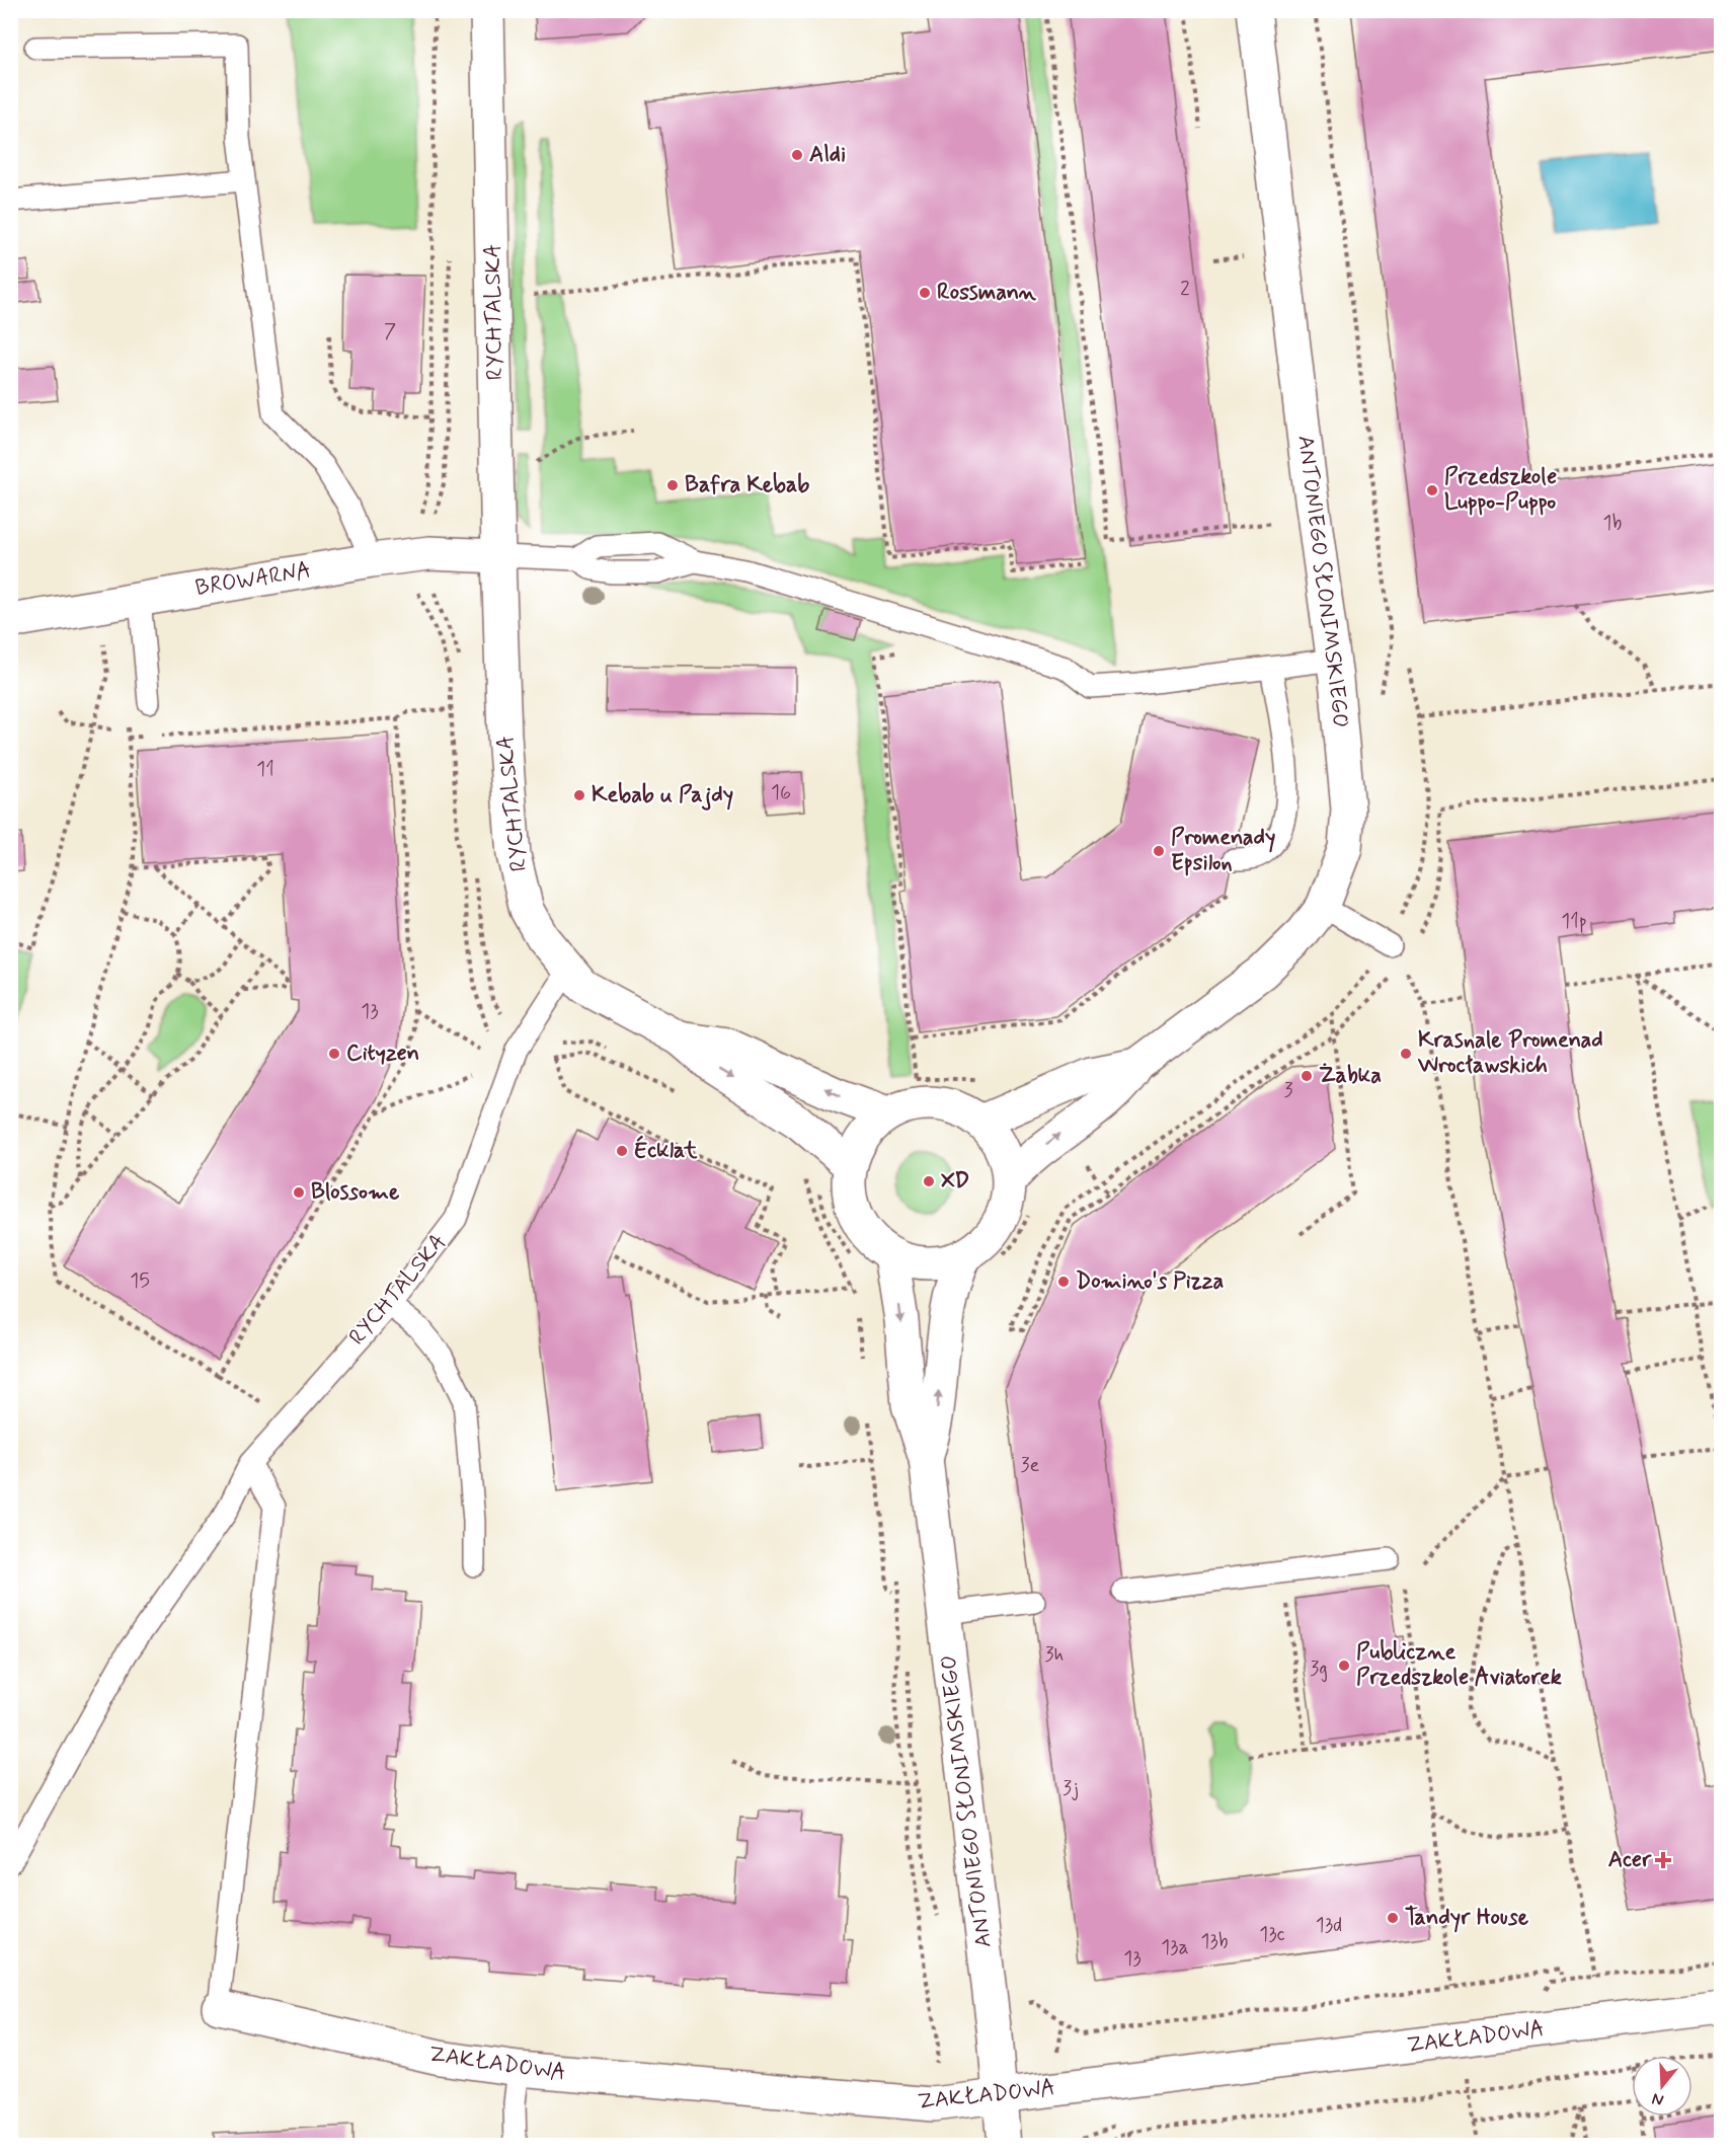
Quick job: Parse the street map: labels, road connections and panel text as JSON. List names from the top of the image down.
{
  "streets": {
    "street": [
      "RYCHTALSKA",
      "BROWARNA",
      "ANTONIEGO SŁONIMSKIEGO",
      "ZAKŁADOWA"
    ]
  },
  "crossings": [
    ["RYCHTALSKA", "BROWARNA"],
    ["ANTONIEGO SŁONIMSKIEGO", "ZAKŁADOWA"]
  ],
  "places": {
    "other": [
      "Aldi",
      "Rossmann",
      "Bafra Kebab",
      "Przedszkole Luppo-Puppo",
      "Kebab u Pajdy",
      "Promenady Epsilon",
      "Cityzen",
      "Krasnale Promenad Wrocławskich",
      "Żabka",
      "Écklat",
      "XD",
      "Blossome",
      "Domino's Pizza",
      "Publiczne Przedszkole Aviatorek",
      "Tandyr House"
    ],
    "health": ["Acer"]
  },
  "house_numbers": [
    "2",
    "7",
    "1b",
    "11",
    "16",
    "11p",
    "13",
    "3",
    "15",
    "3e",
    "3h",
    "3g",
    "3j",
    "13d",
    "13c",
    "13b",
    "13a",
    "13"
  ],
  "north": "bottom"
}
